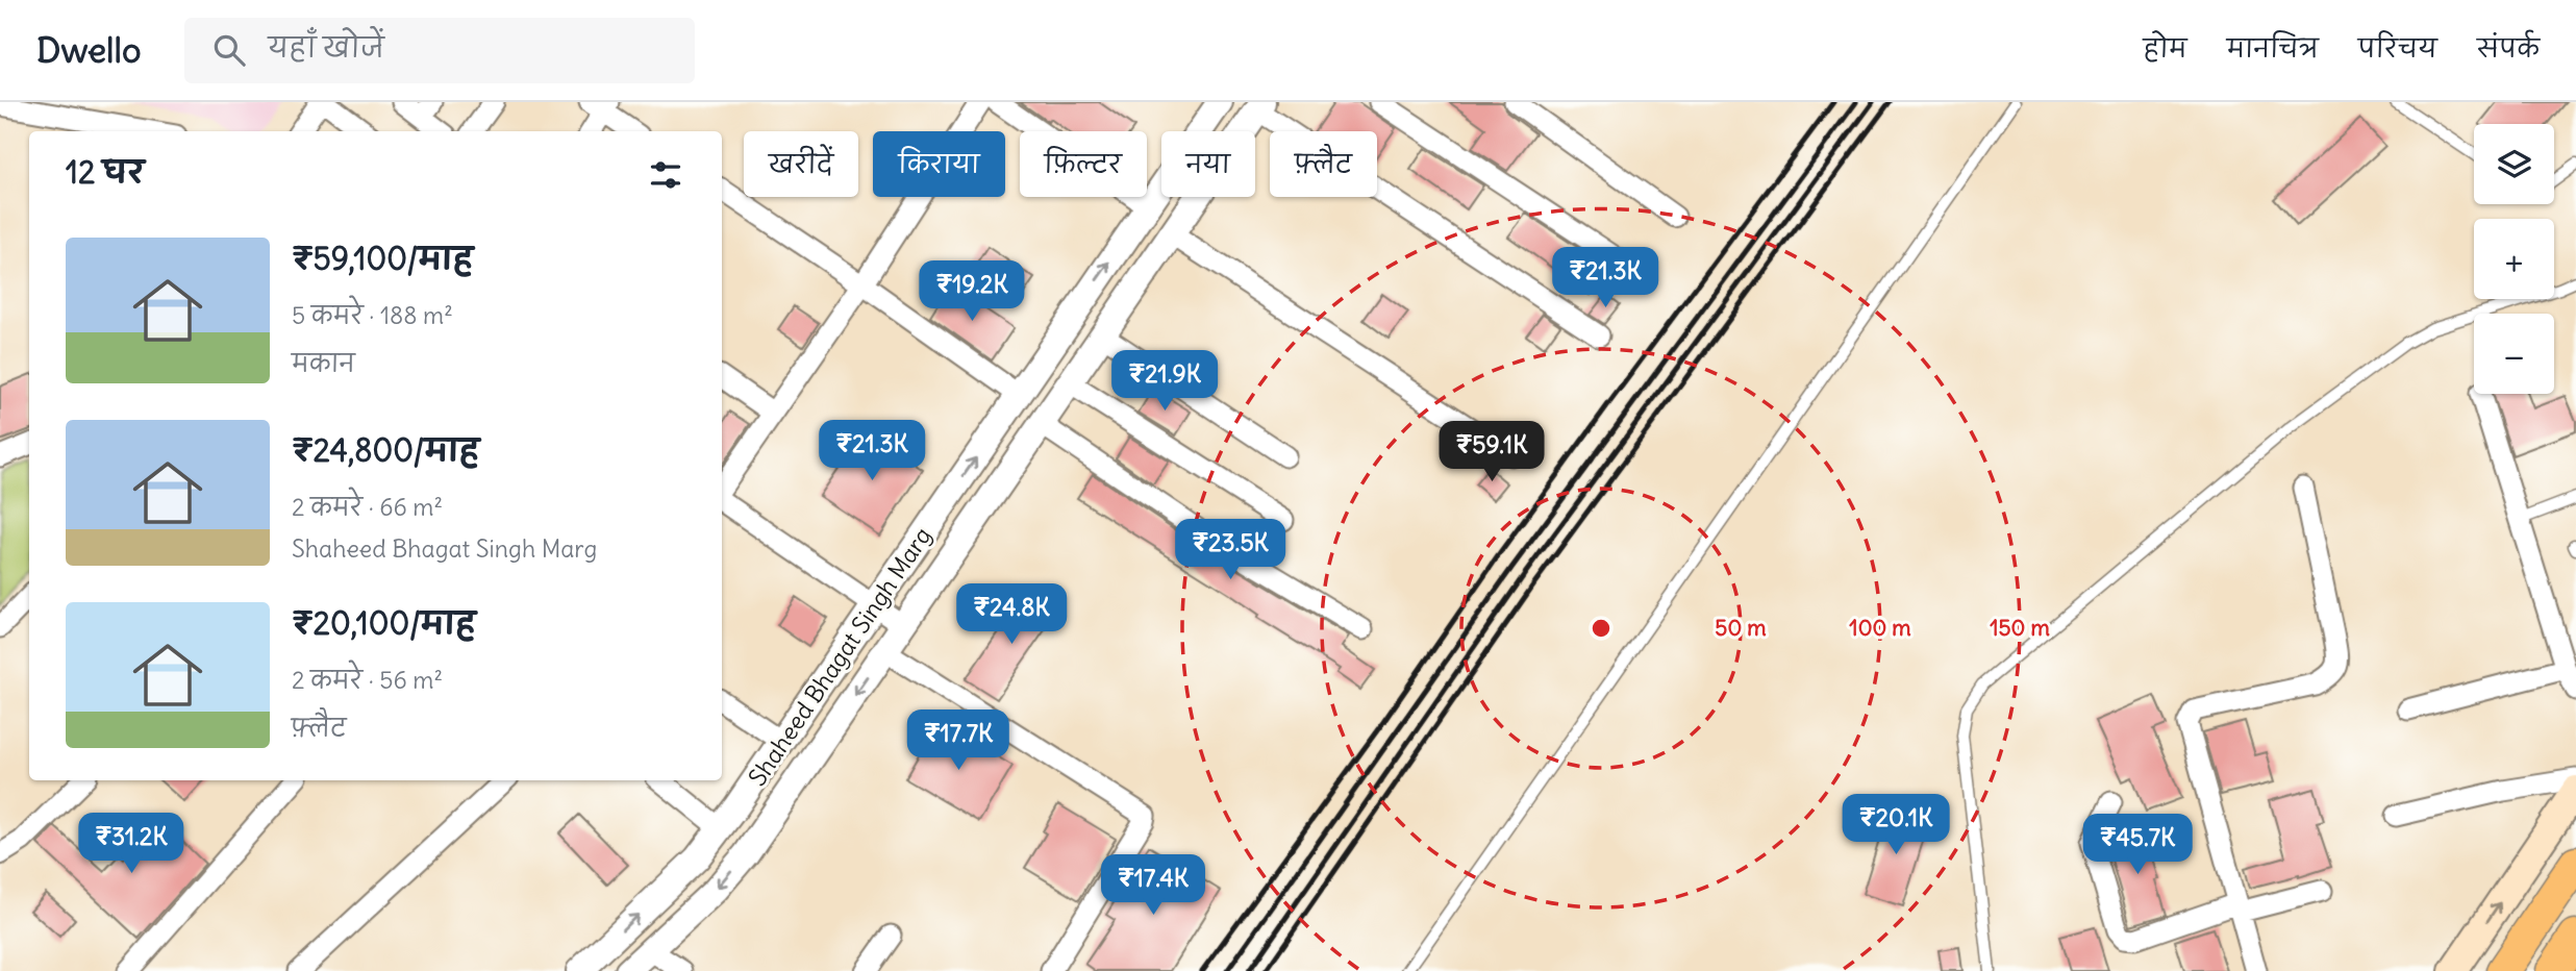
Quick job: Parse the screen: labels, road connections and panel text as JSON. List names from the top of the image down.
{
  "streets": {
    "street": ["Shaheed Bhagat Singh Marg"]
  },
  "page": {
    "header": "Dwello",
    "search": "यहाँ खोजें",
    "nav": [
      "होम",
      "मानचित्र",
      "परिचय",
      "संपर्क"
    ],
    "map_buttons": ["+", "−"],
    "chip": [
      "खरीदें",
      "किराया",
      "फ़िल्टर",
      "नया",
      "फ़्लैट"
    ],
    "heading": "12 घर",
    "list": [
      {
        "name": "₹59,100/माह",
        "note": "5 कमरे · 188 m² · मकान"
      },
      {
        "name": "₹24,800/माह",
        "note": "2 कमरे · 66 m² · Shaheed Bhagat Singh Marg"
      },
      {
        "name": "₹20,100/माह",
        "note": "2 कमरे · 56 m² · फ़्लैट"
      }
    ],
    "price": [
      "₹21.3K",
      "₹19.2K",
      "₹21.9K",
      "₹21.3K",
      "₹59.1K",
      "₹23.5K",
      "₹24.8K",
      "₹17.7K",
      "₹20.1K",
      "₹31.2K",
      "₹45.7K",
      "₹17.4K"
    ]
  },
  "rings": ["50 m", "100 m", "150 m"]
}
